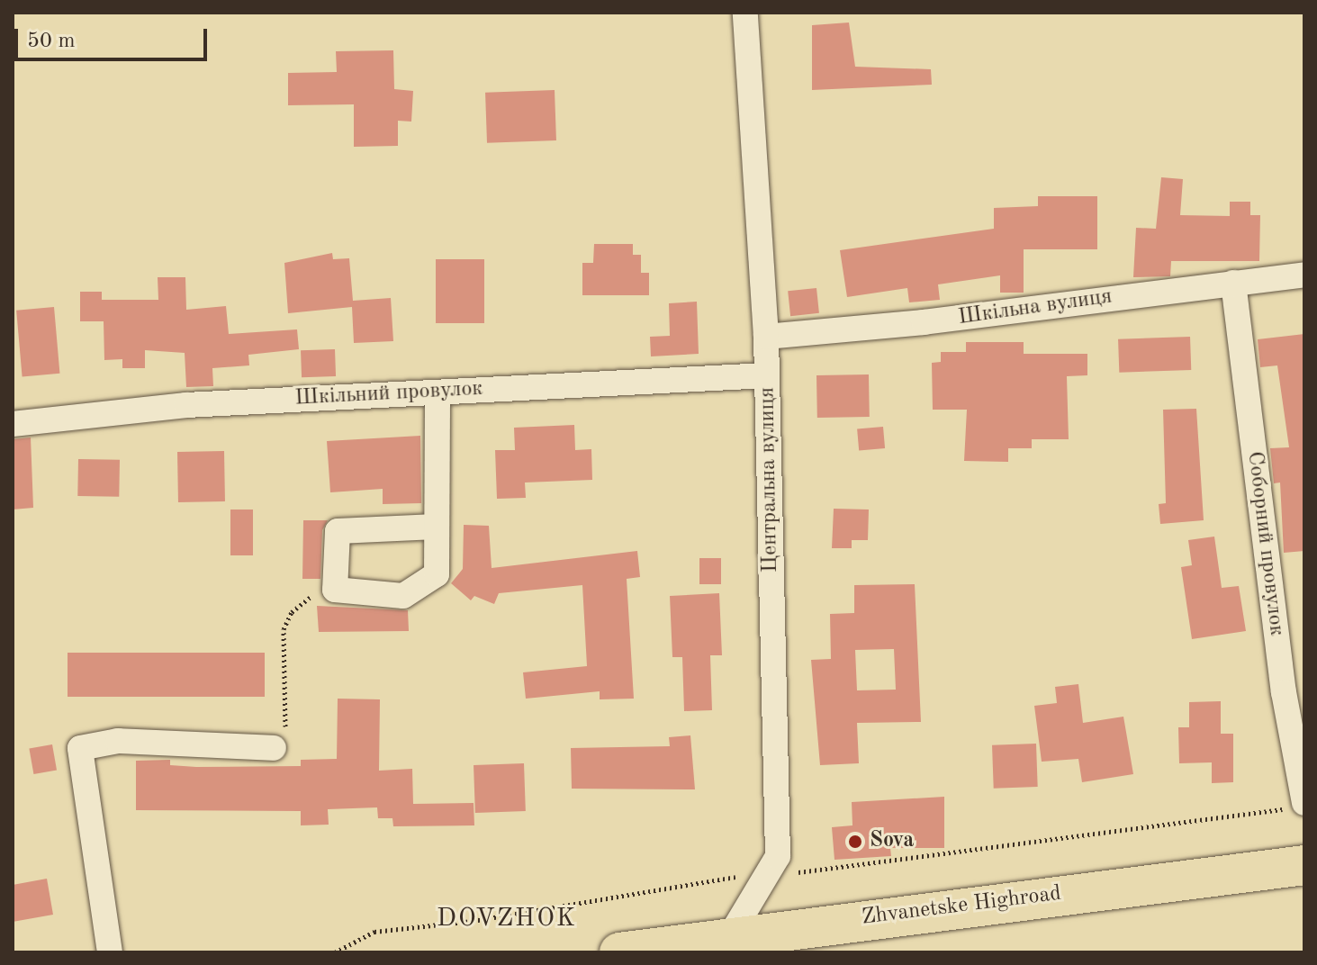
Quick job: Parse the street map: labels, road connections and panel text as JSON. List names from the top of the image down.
{
  "streets": {
    "main road": ["Zhvanetske Highroad"],
    "street": [
      "Шкільна вулиця",
      "Шкільний провулок",
      "Центральна вулиця",
      "Соборний провулок"
    ]
  },
  "crossings": [
    ["Шкільна вулиця", "Центральна вулиця"],
    ["Шкільна вулиця", "Соборний провулок"],
    ["Шкільний провулок", "Центральна вулиця"],
    ["Центральна вулиця", "Zhvanetske Highroad"]
  ],
  "districts": ["DOVZHOK"],
  "places": ["Sova"],
  "scale_bar": "50 m"
}
